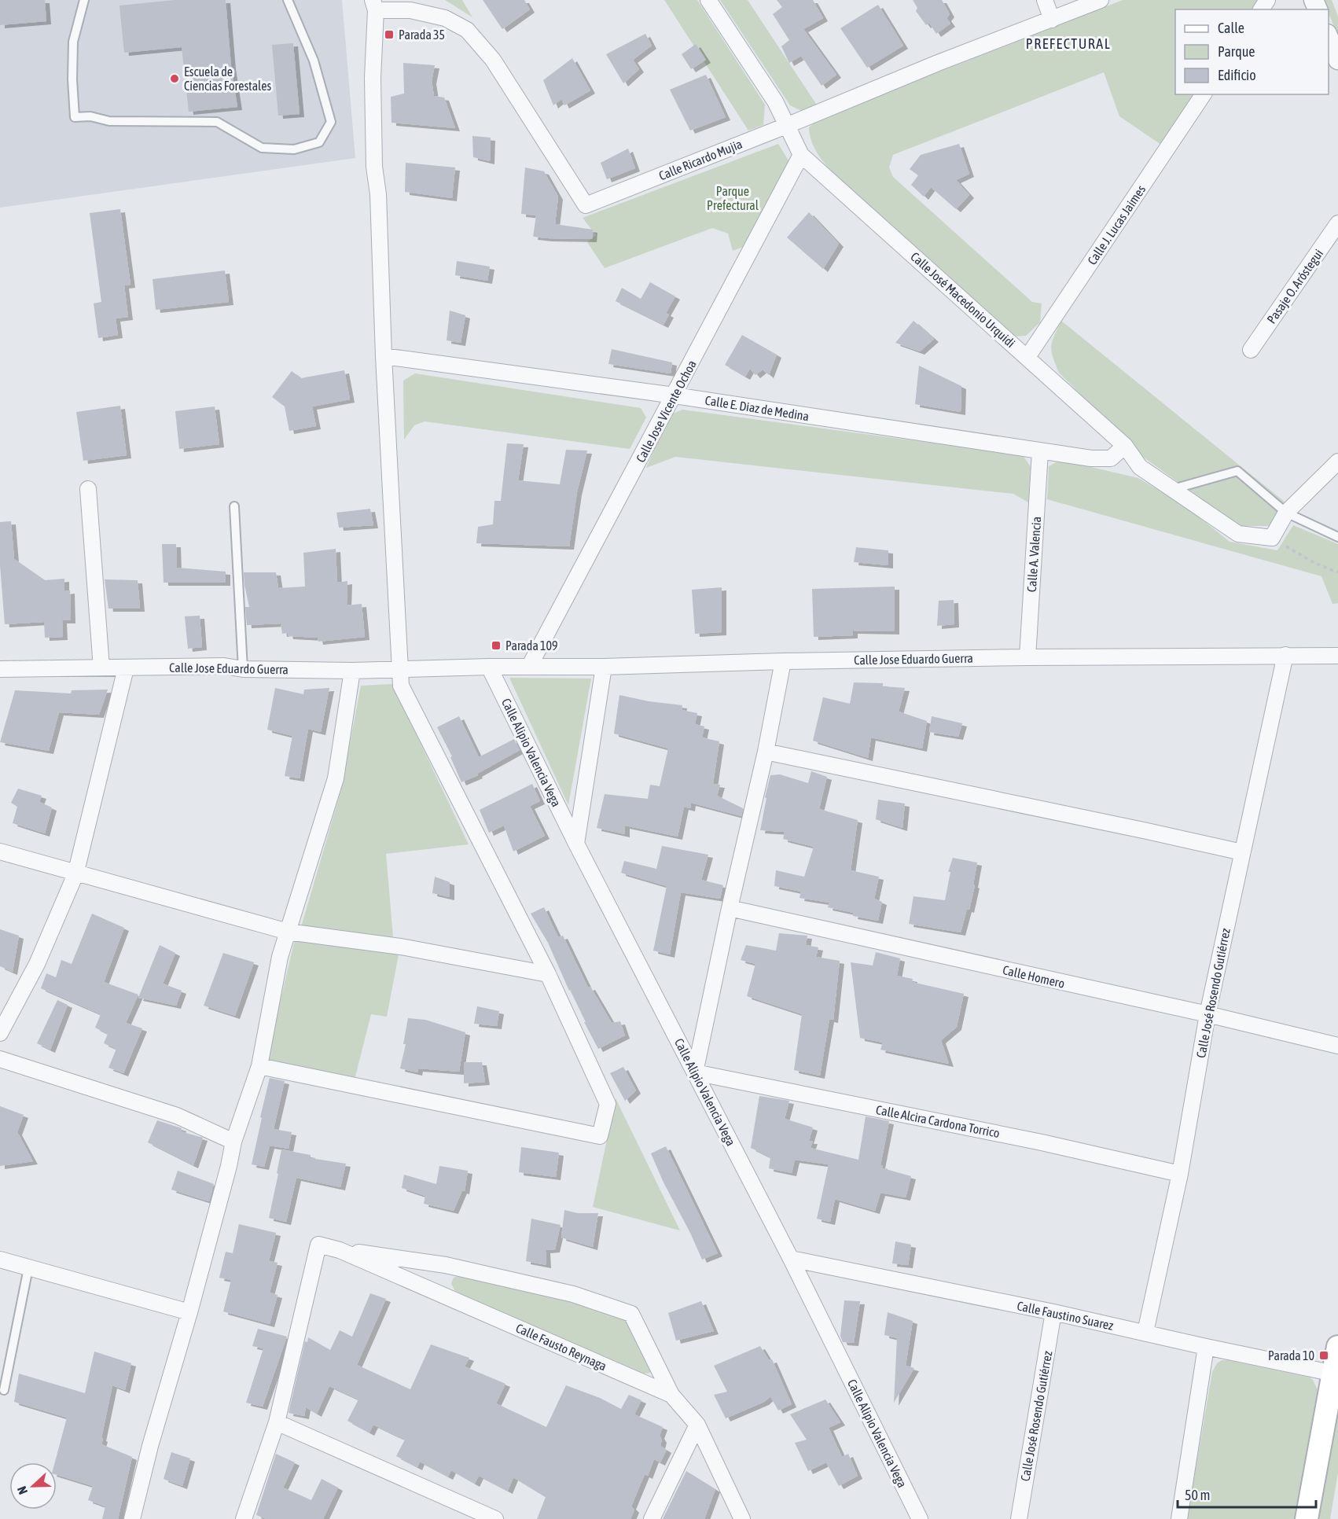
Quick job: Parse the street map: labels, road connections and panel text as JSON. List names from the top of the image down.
{
  "streets": {
    "street": [
      "Calle Ricardo Mujia",
      "Calle J. Lucas Jaimes",
      "Pasaje O. Aróstegui",
      "Calle José Macedonio Urquidi",
      "Calle E. Diaz de Medina",
      "Calle Jose Vicente Ochoa",
      "Calle A. Valencia",
      "Calle Jose Eduardo Guerra",
      "Calle Alipio Valencia Vega",
      "Calle Homero",
      "Calle José Rosendo Gutiérrez",
      "Calle Alcira Cardona Torrico",
      "Calle Faustino Suarez",
      "Calle Fausto Reynaga"
    ]
  },
  "crossings": [
    ["Calle Ricardo Mujia", "Calle José Macedonio Urquidi"],
    ["Calle J. Lucas Jaimes", "Calle José Macedonio Urquidi"],
    ["Calle José Macedonio Urquidi", "Calle E. Diaz de Medina"],
    ["Calle José Macedonio Urquidi", "Calle Jose Vicente Ochoa"],
    ["Calle E. Diaz de Medina", "Calle Jose Vicente Ochoa"],
    ["Calle E. Diaz de Medina", "Calle A. Valencia"],
    ["Calle Jose Vicente Ochoa", "Calle Jose Eduardo Guerra"],
    ["Calle A. Valencia", "Calle Jose Eduardo Guerra"],
    ["Calle Jose Eduardo Guerra", "Calle Alipio Valencia Vega"],
    ["Calle Jose Eduardo Guerra", "Calle José Rosendo Gutiérrez"],
    ["Calle Alipio Valencia Vega", "Calle Alcira Cardona Torrico"],
    ["Calle Alipio Valencia Vega", "Calle Faustino Suarez"],
    ["Calle Homero", "Calle José Rosendo Gutiérrez"],
    ["Calle José Rosendo Gutiérrez", "Calle Alcira Cardona Torrico"],
    ["Calle José Rosendo Gutiérrez", "Calle Faustino Suarez"]
  ],
  "districts": ["PREFECTURAL"],
  "parks": ["Parque Prefectural"],
  "places": {
    "transit": ["Parada 35", "Parada 109", "Parada 10"],
    "other": ["Escuela de Ciencias Forestales"]
  },
  "legend": ["Calle", "Parque", "Edificio"],
  "scale_bar": "50 m",
  "north": "left"
}
